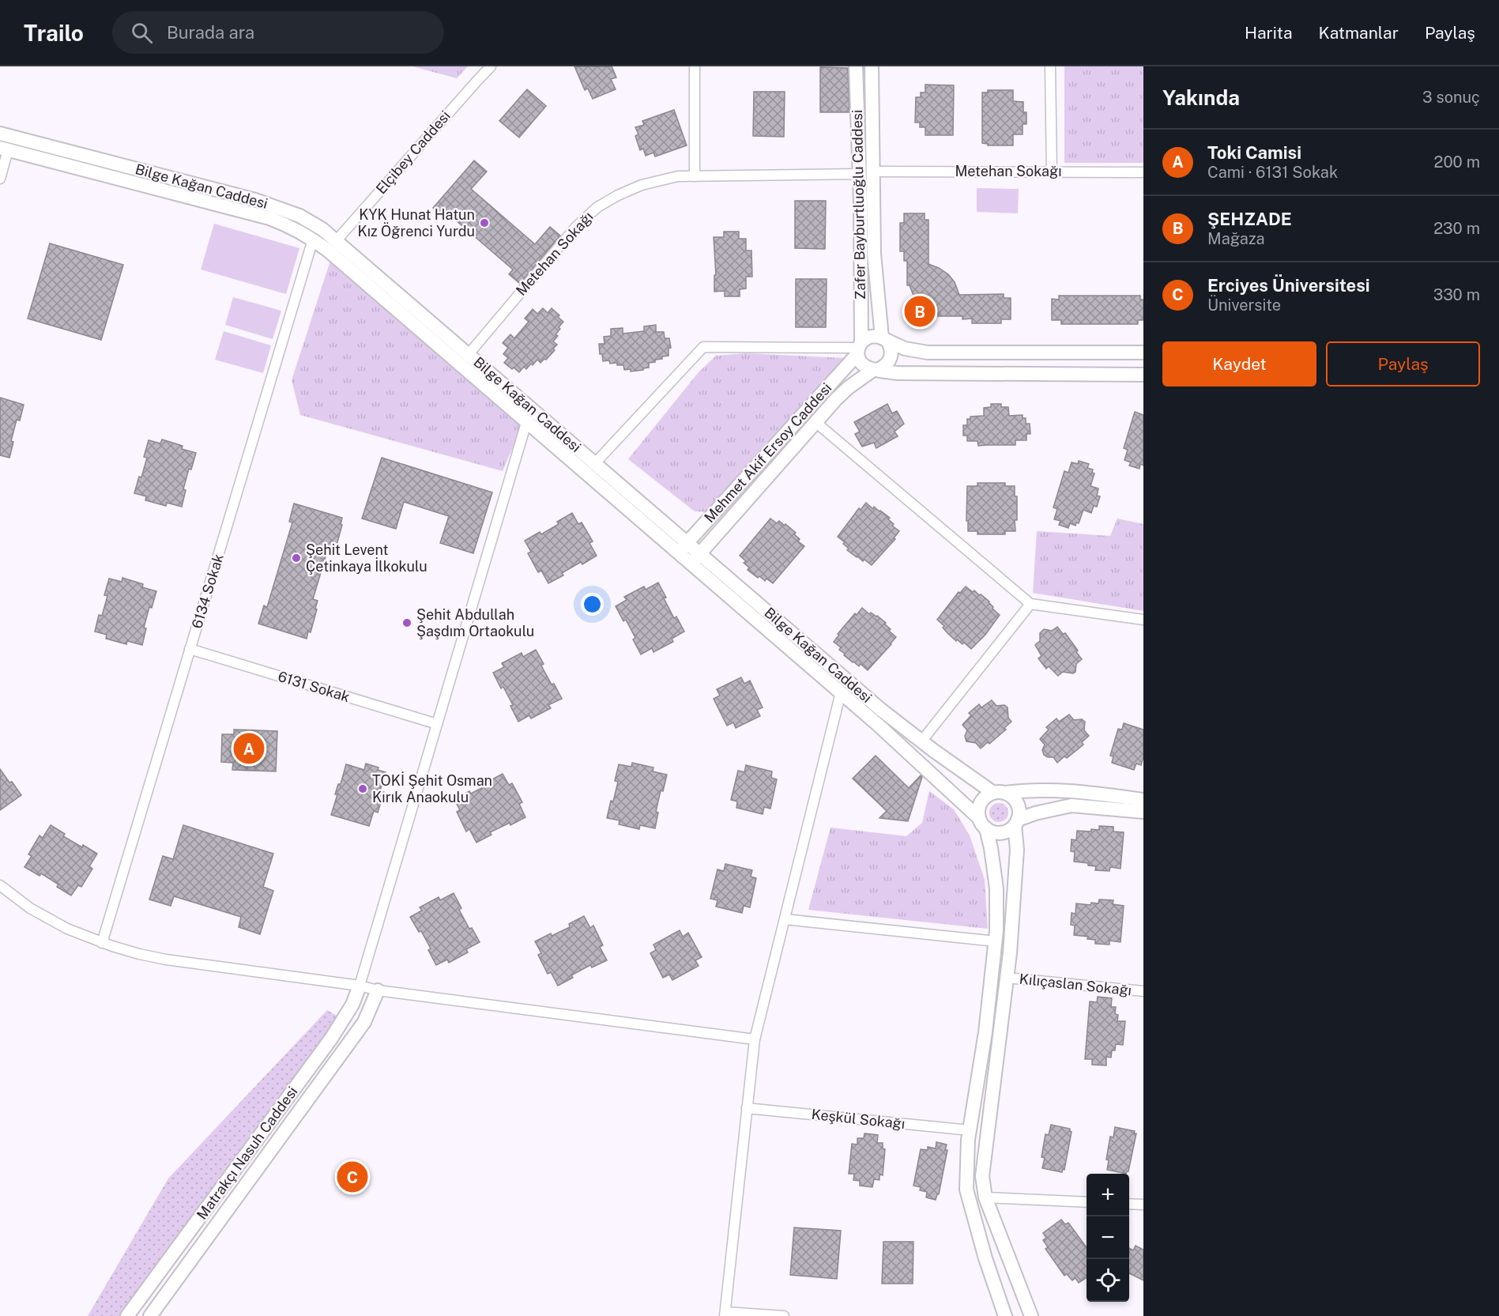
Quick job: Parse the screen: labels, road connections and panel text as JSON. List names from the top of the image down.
{
  "streets": {
    "street": [
      "Elçibey Caddesi",
      "Metehan Sokağı",
      "Bilge Kağan Caddesi",
      "Zafer Bayburtluoğlu Caddesi",
      "Mehmet Akif Ersoy Caddesi",
      "6134 Sokak",
      "6131 Sokak",
      "Kılıçaslan Sokağı",
      "Keşkül Sokağı",
      "Matrakçı Nasuh Caddesi"
    ]
  },
  "crossings": [
    ["Elçibey Caddesi", "Bilge Kağan Caddesi"],
    ["Metehan Sokağı", "Bilge Kağan Caddesi"],
    ["Metehan Sokağı", "Zafer Bayburtluoğlu Caddesi"],
    ["Bilge Kağan Caddesi", "Mehmet Akif Ersoy Caddesi"],
    ["Bilge Kağan Caddesi", "6134 Sokak"],
    ["Zafer Bayburtluoğlu Caddesi", "Mehmet Akif Ersoy Caddesi"],
    ["6134 Sokak", "6131 Sokak"]
  ],
  "places": [
    "KYK Hunat Hatun Kız Öğrenci Yurdu",
    "Şehit Levent Çetinkaya İlkokulu",
    "Şehit Abdullah Şaşdım Ortaokulu",
    "TOKİ Şehit Osman Kırık Anaokulu"
  ],
  "page": {
    "header": "Trailo",
    "search": "Burada ara",
    "nav": ["Harita", "Katmanlar", "Paylaş"],
    "heading": ["Yakında", "3 sonuç"],
    "list": [
      {
        "mark": "A",
        "name": "Toki Camisi",
        "note": "Cami · 6131 Sokak",
        "value": "200 m"
      },
      {
        "mark": "B",
        "name": "ŞEHZADE",
        "note": "Mağaza",
        "value": "230 m"
      },
      {
        "mark": "C",
        "name": "Erciyes Üniversitesi",
        "note": "Üniversite",
        "value": "330 m"
      }
    ],
    "pins": ["B", "A", "C"],
    "buttons": ["Kaydet", "Paylaş"],
    "map_buttons": ["+", "−"]
  }
}
